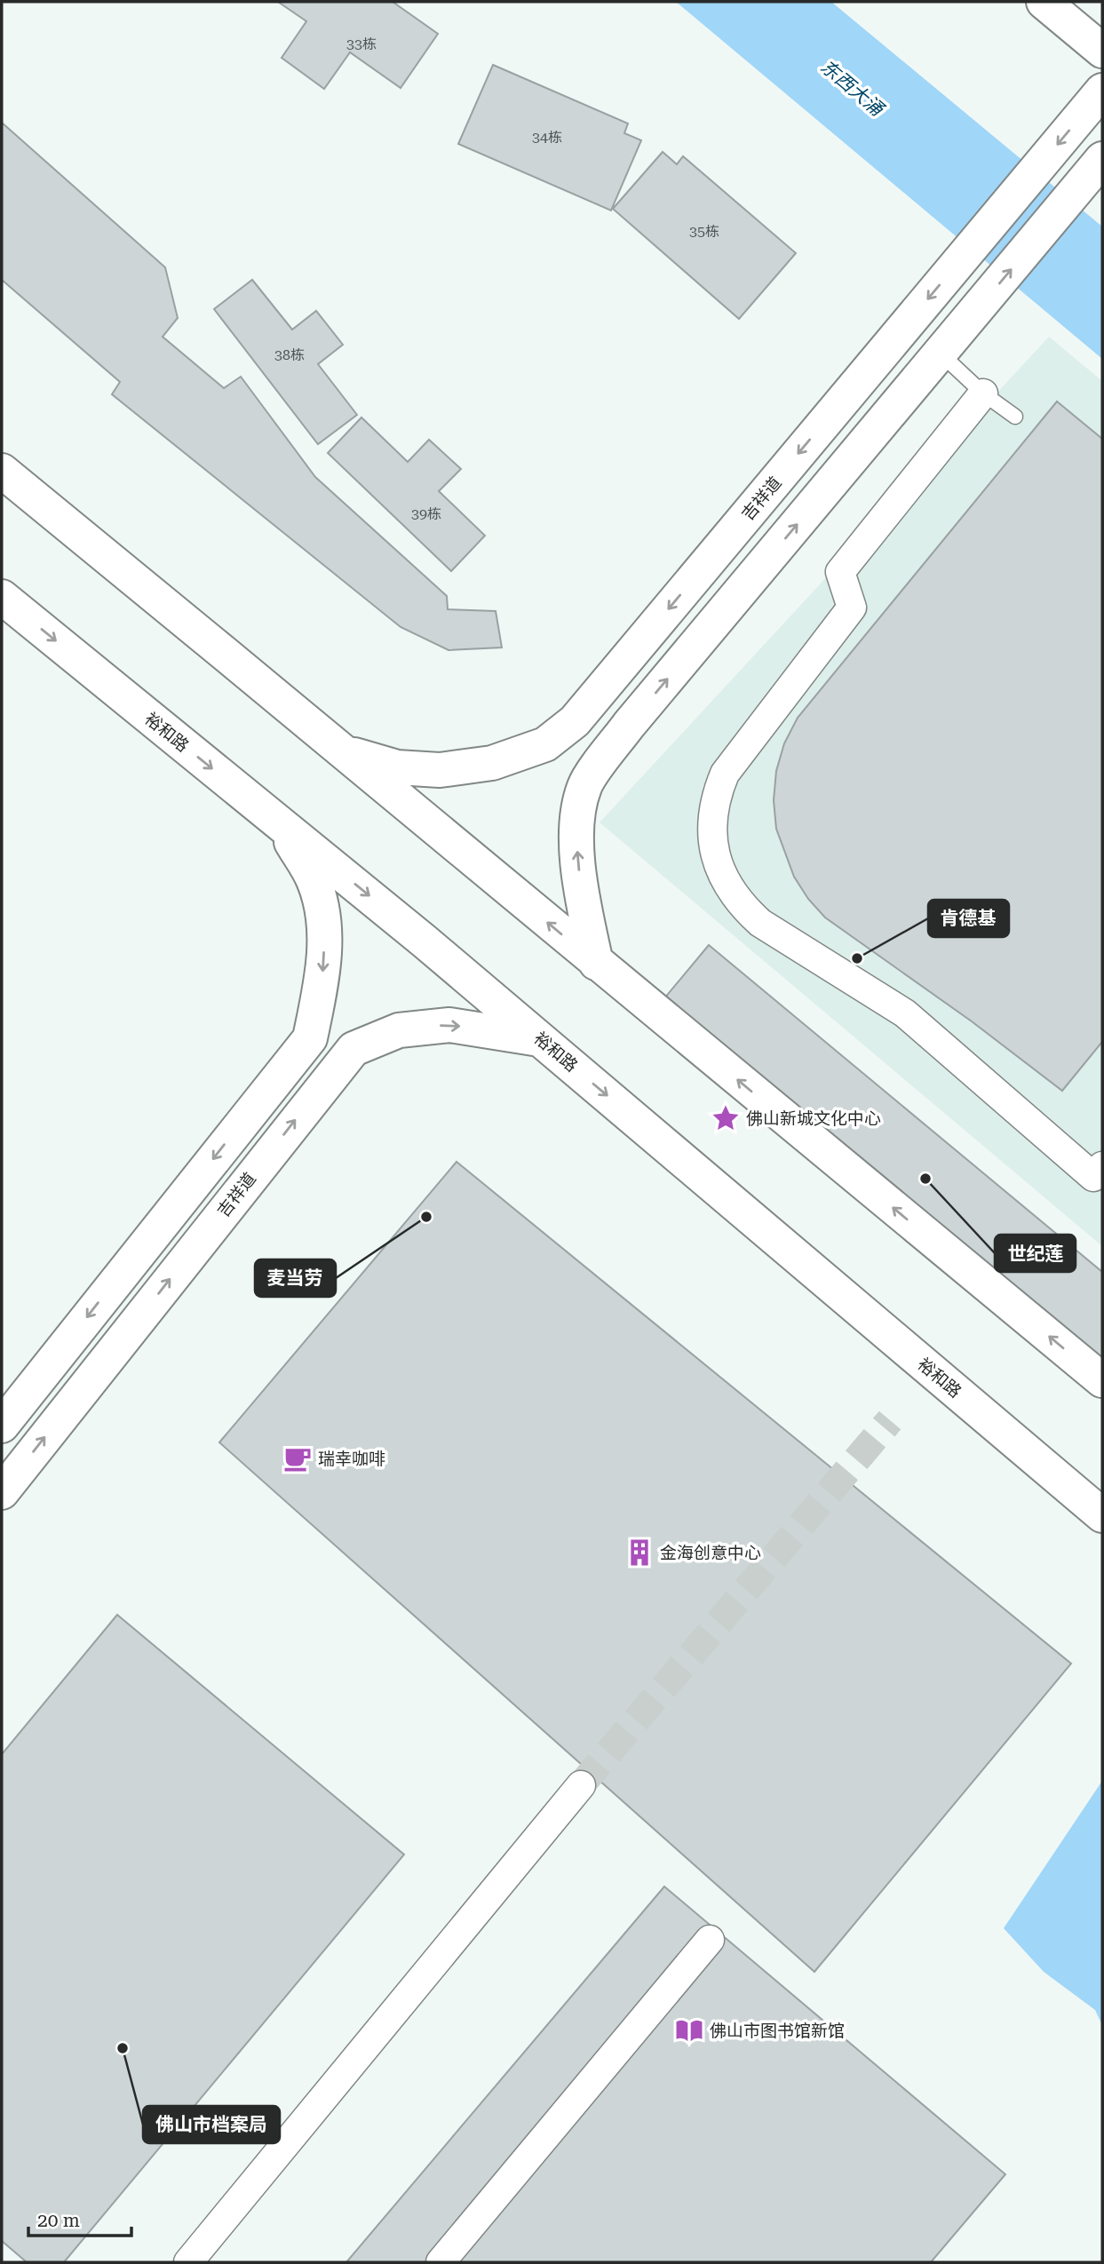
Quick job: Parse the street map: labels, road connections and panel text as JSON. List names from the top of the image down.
{
  "streets": {
    "street": ["吉祥道", "裕和路"]
  },
  "crossings": [
    ["吉祥道", "裕和路"]
  ],
  "water": ["东西大涌"],
  "places": {
    "other": [
      "肯德基",
      "世纪莲",
      "麦当劳",
      "佛山市档案局"
    ],
    "place": ["佛山新城文化中心"],
    "cafe": ["瑞幸咖啡"],
    "building": ["金海创意中心"],
    "library": ["佛山市图书馆新馆"]
  },
  "house_numbers": [
    "33栋",
    "34栋",
    "35栋",
    "38栋",
    "39栋"
  ],
  "scale_bar": "20 m"
}
